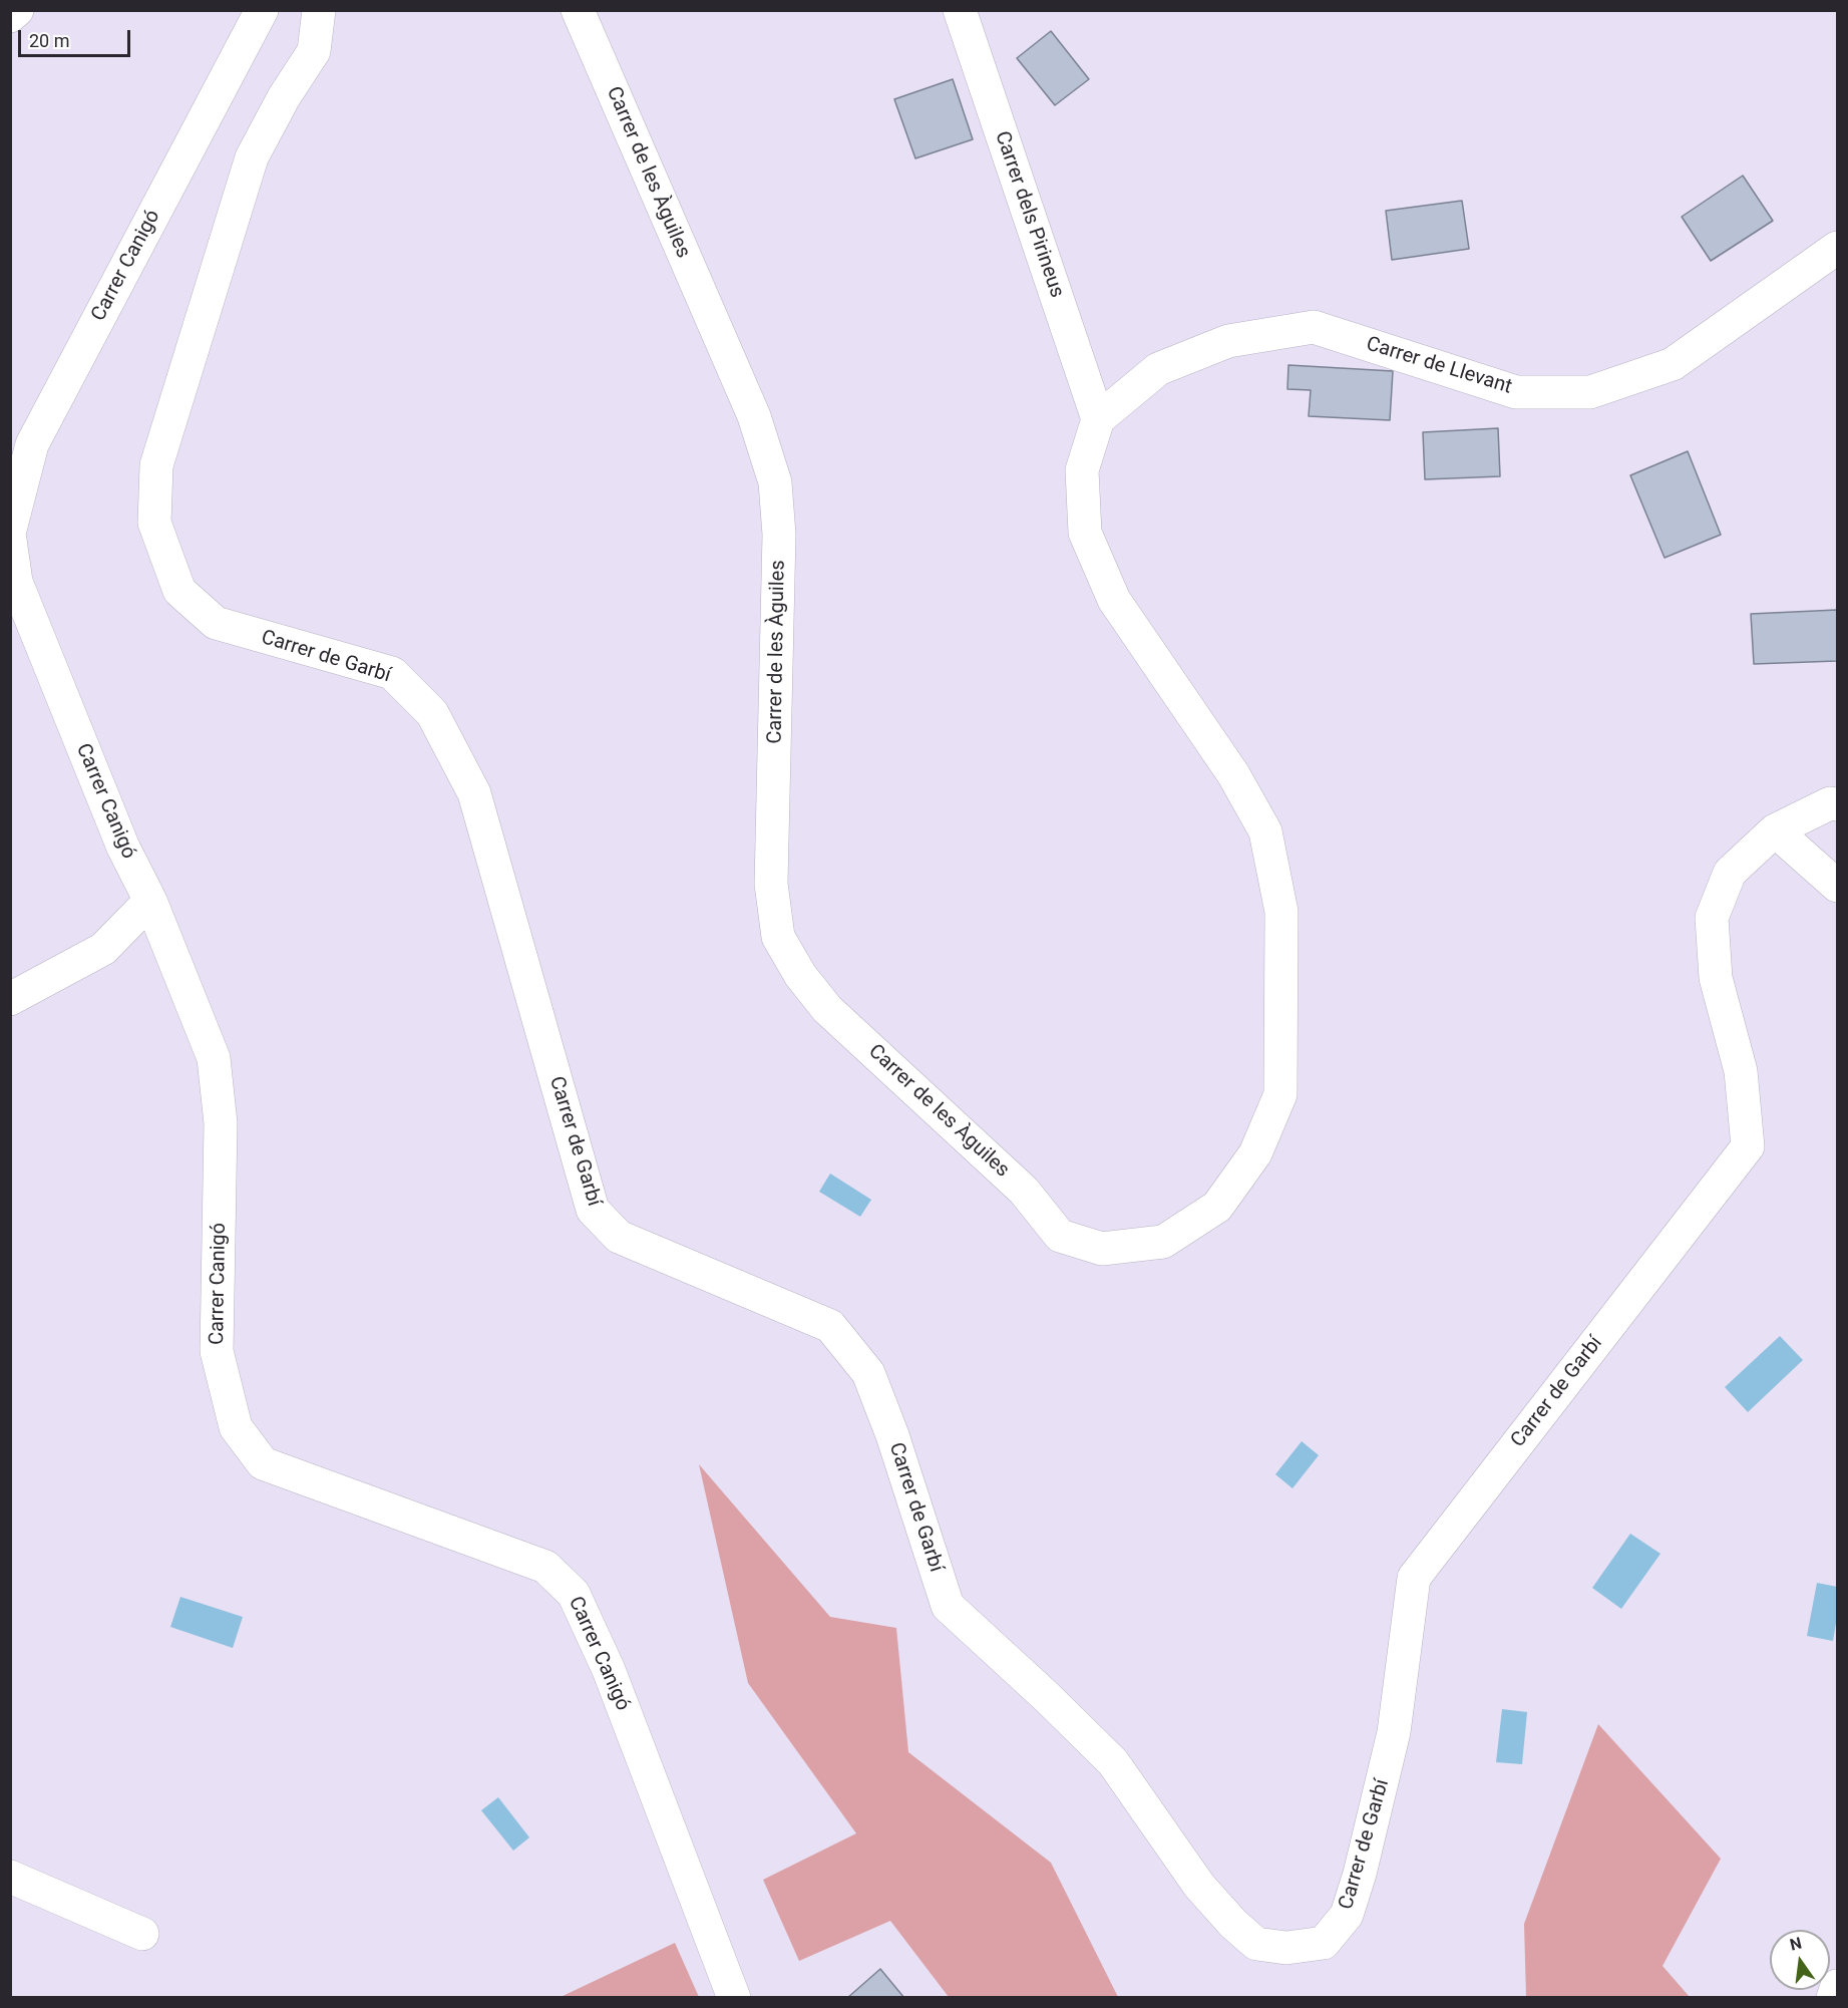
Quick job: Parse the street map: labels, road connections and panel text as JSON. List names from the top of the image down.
{
  "streets": {
    "street": [
      "Carrer de les Àguiles",
      "Carrer dels Pirineus",
      "Carrer Canigó",
      "Carrer de Llevant",
      "Carrer de Garbí"
    ]
  },
  "crossings": [
    ["Carrer de les Àguiles", "Carrer dels Pirineus"],
    ["Carrer de les Àguiles", "Carrer de Llevant"],
    ["Carrer dels Pirineus", "Carrer de Llevant"]
  ],
  "scale_bar": "20 m",
  "north": "top"
}
